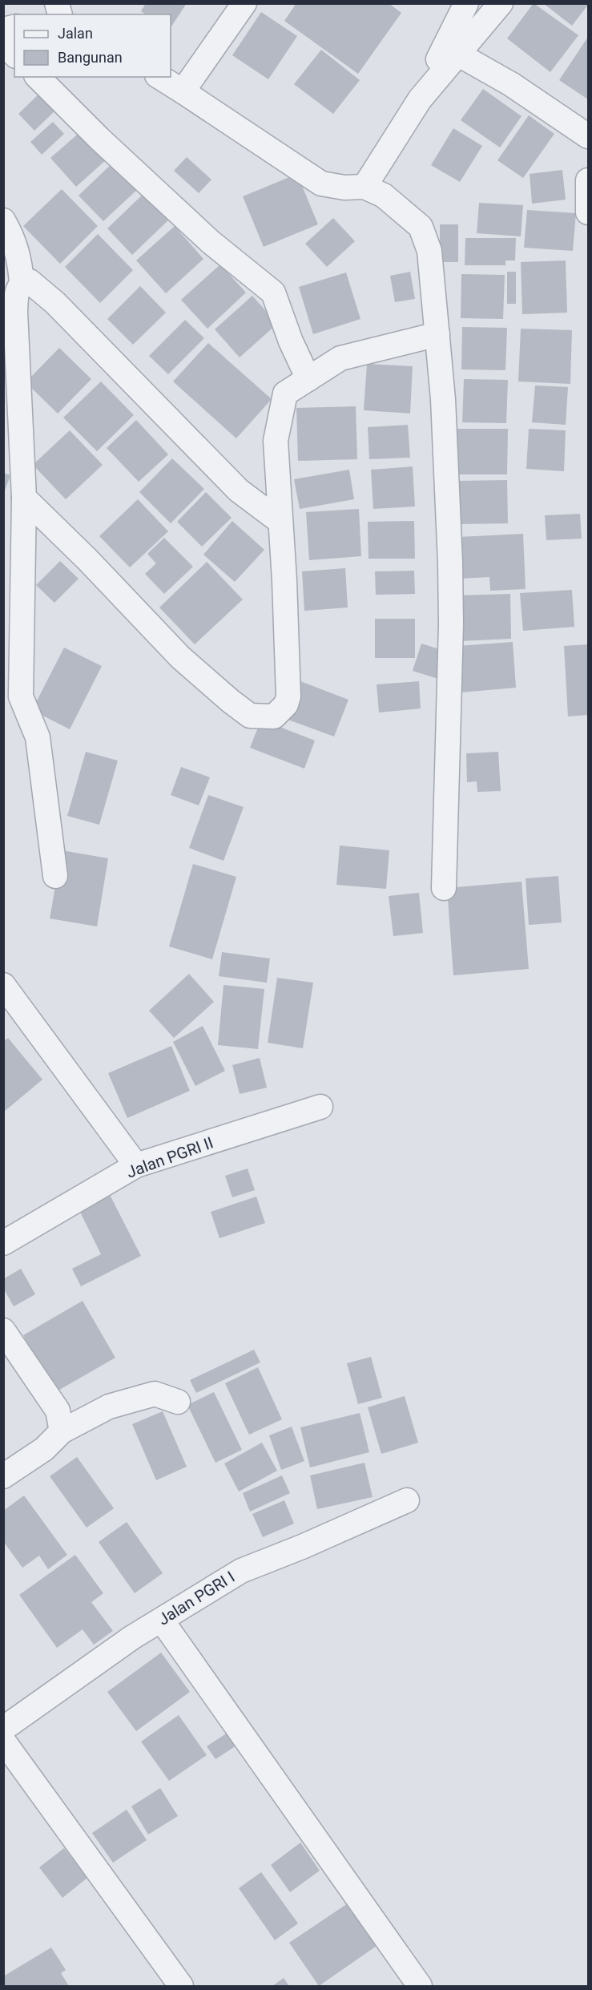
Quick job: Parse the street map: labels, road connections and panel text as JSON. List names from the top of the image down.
{
  "streets": {
    "street": ["Jalan PGRI II", "Jalan PGRI I"]
  },
  "legend": ["Jalan", "Bangunan"]
}
